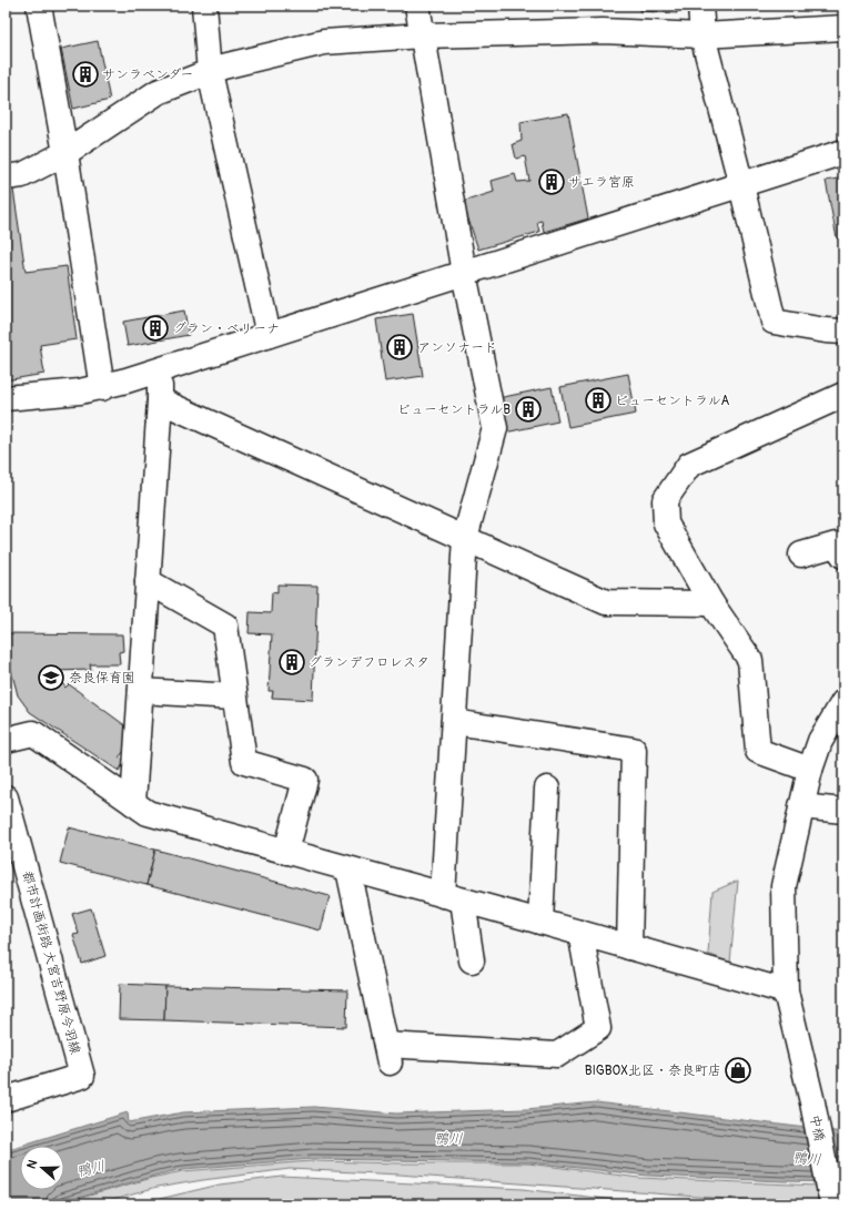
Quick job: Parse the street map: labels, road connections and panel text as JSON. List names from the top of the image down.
{
  "streets": {
    "street": ["都市計画街路 大宮吉野原今羽線", "中橋"]
  },
  "water": ["鴨川"],
  "places": {
    "building": [
      "サンラベンダー",
      "サエラ宮原",
      "グラン・ベリーナ",
      "アンソナード",
      "ビューセントラルA",
      "ビューセントラルB",
      "グランデフロレスタ"
    ],
    "school or university": ["奈良保育園"],
    "shop": ["BIGBOX北区・奈良町店"]
  },
  "north": "left"
}
